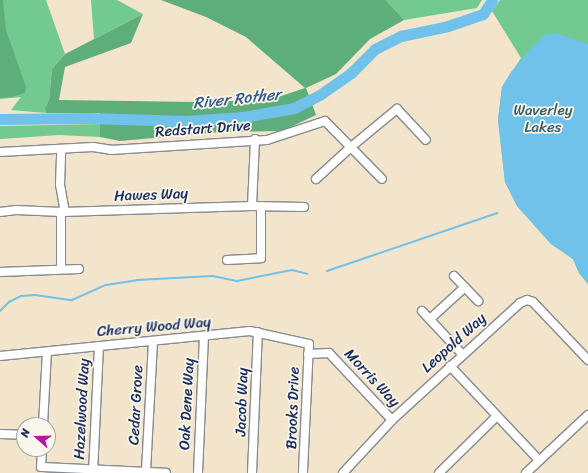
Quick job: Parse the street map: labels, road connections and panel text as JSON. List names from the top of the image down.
{
  "streets": {
    "street": [
      "Redstart Drive",
      "Hawes Way",
      "Cherry Wood Way",
      "Leopold Way",
      "Morris Way",
      "Jacob Way",
      "Oak Dene Way",
      "Cedar Grove",
      "Brooks Drive",
      "Hazelwood Way"
    ]
  },
  "crossings": [
    ["Cherry Wood Way", "Jacob Way"],
    ["Cherry Wood Way", "Oak Dene Way"],
    ["Cherry Wood Way", "Cedar Grove"],
    ["Cherry Wood Way", "Brooks Drive"],
    ["Cherry Wood Way", "Hazelwood Way"],
    ["Leopold Way", "Morris Way"],
    ["Morris Way", "Brooks Drive"]
  ],
  "water": ["River Rother"],
  "parks": ["Waverley Lakes"],
  "north": "left"
}
